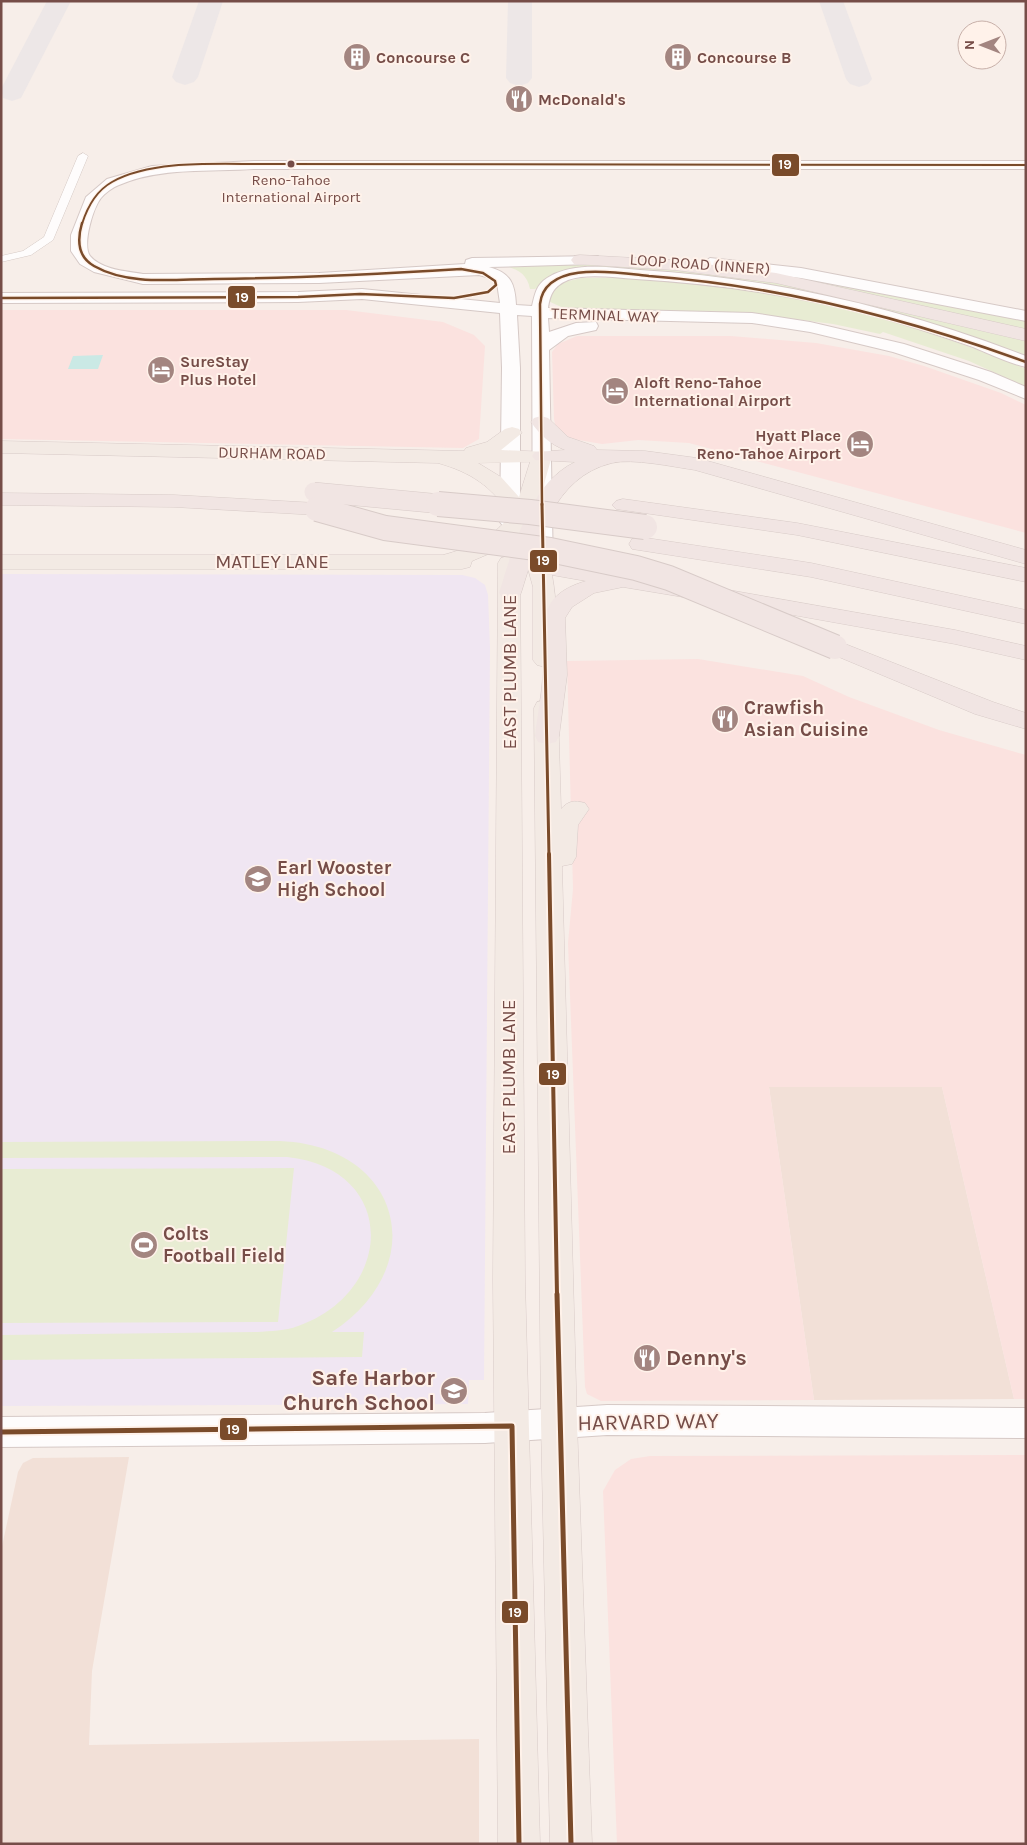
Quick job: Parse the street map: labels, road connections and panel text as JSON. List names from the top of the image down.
{
  "streets": {
    "main road": [
      "LOOP ROAD (INNER)",
      "TERMINAL WAY",
      "DURHAM ROAD",
      "MATLEY LANE",
      "EAST PLUMB LANE",
      "HARVARD WAY"
    ]
  },
  "crossings": [
    ["TERMINAL WAY", "EAST PLUMB LANE"],
    ["DURHAM ROAD", "EAST PLUMB LANE"],
    ["MATLEY LANE", "EAST PLUMB LANE"],
    ["EAST PLUMB LANE", "HARVARD WAY"]
  ],
  "places": {
    "building": ["Concourse C", "Concourse B"],
    "restaurant": ["McDonald's", "Crawfish Asian Cuisine", "Denny's"],
    "other": ["Reno-Tahoe International Airport"],
    "hotel": ["SureStay Plus Hotel", "Aloft Reno-Tahoe International Airport", "Hyatt Place Reno-Tahoe Airport"],
    "school or university": ["Earl Wooster High School", "Safe Harbor Church School"],
    "sports": ["Colts Football Field"]
  },
  "lines": ["transit line 19"],
  "north": "left"
}
